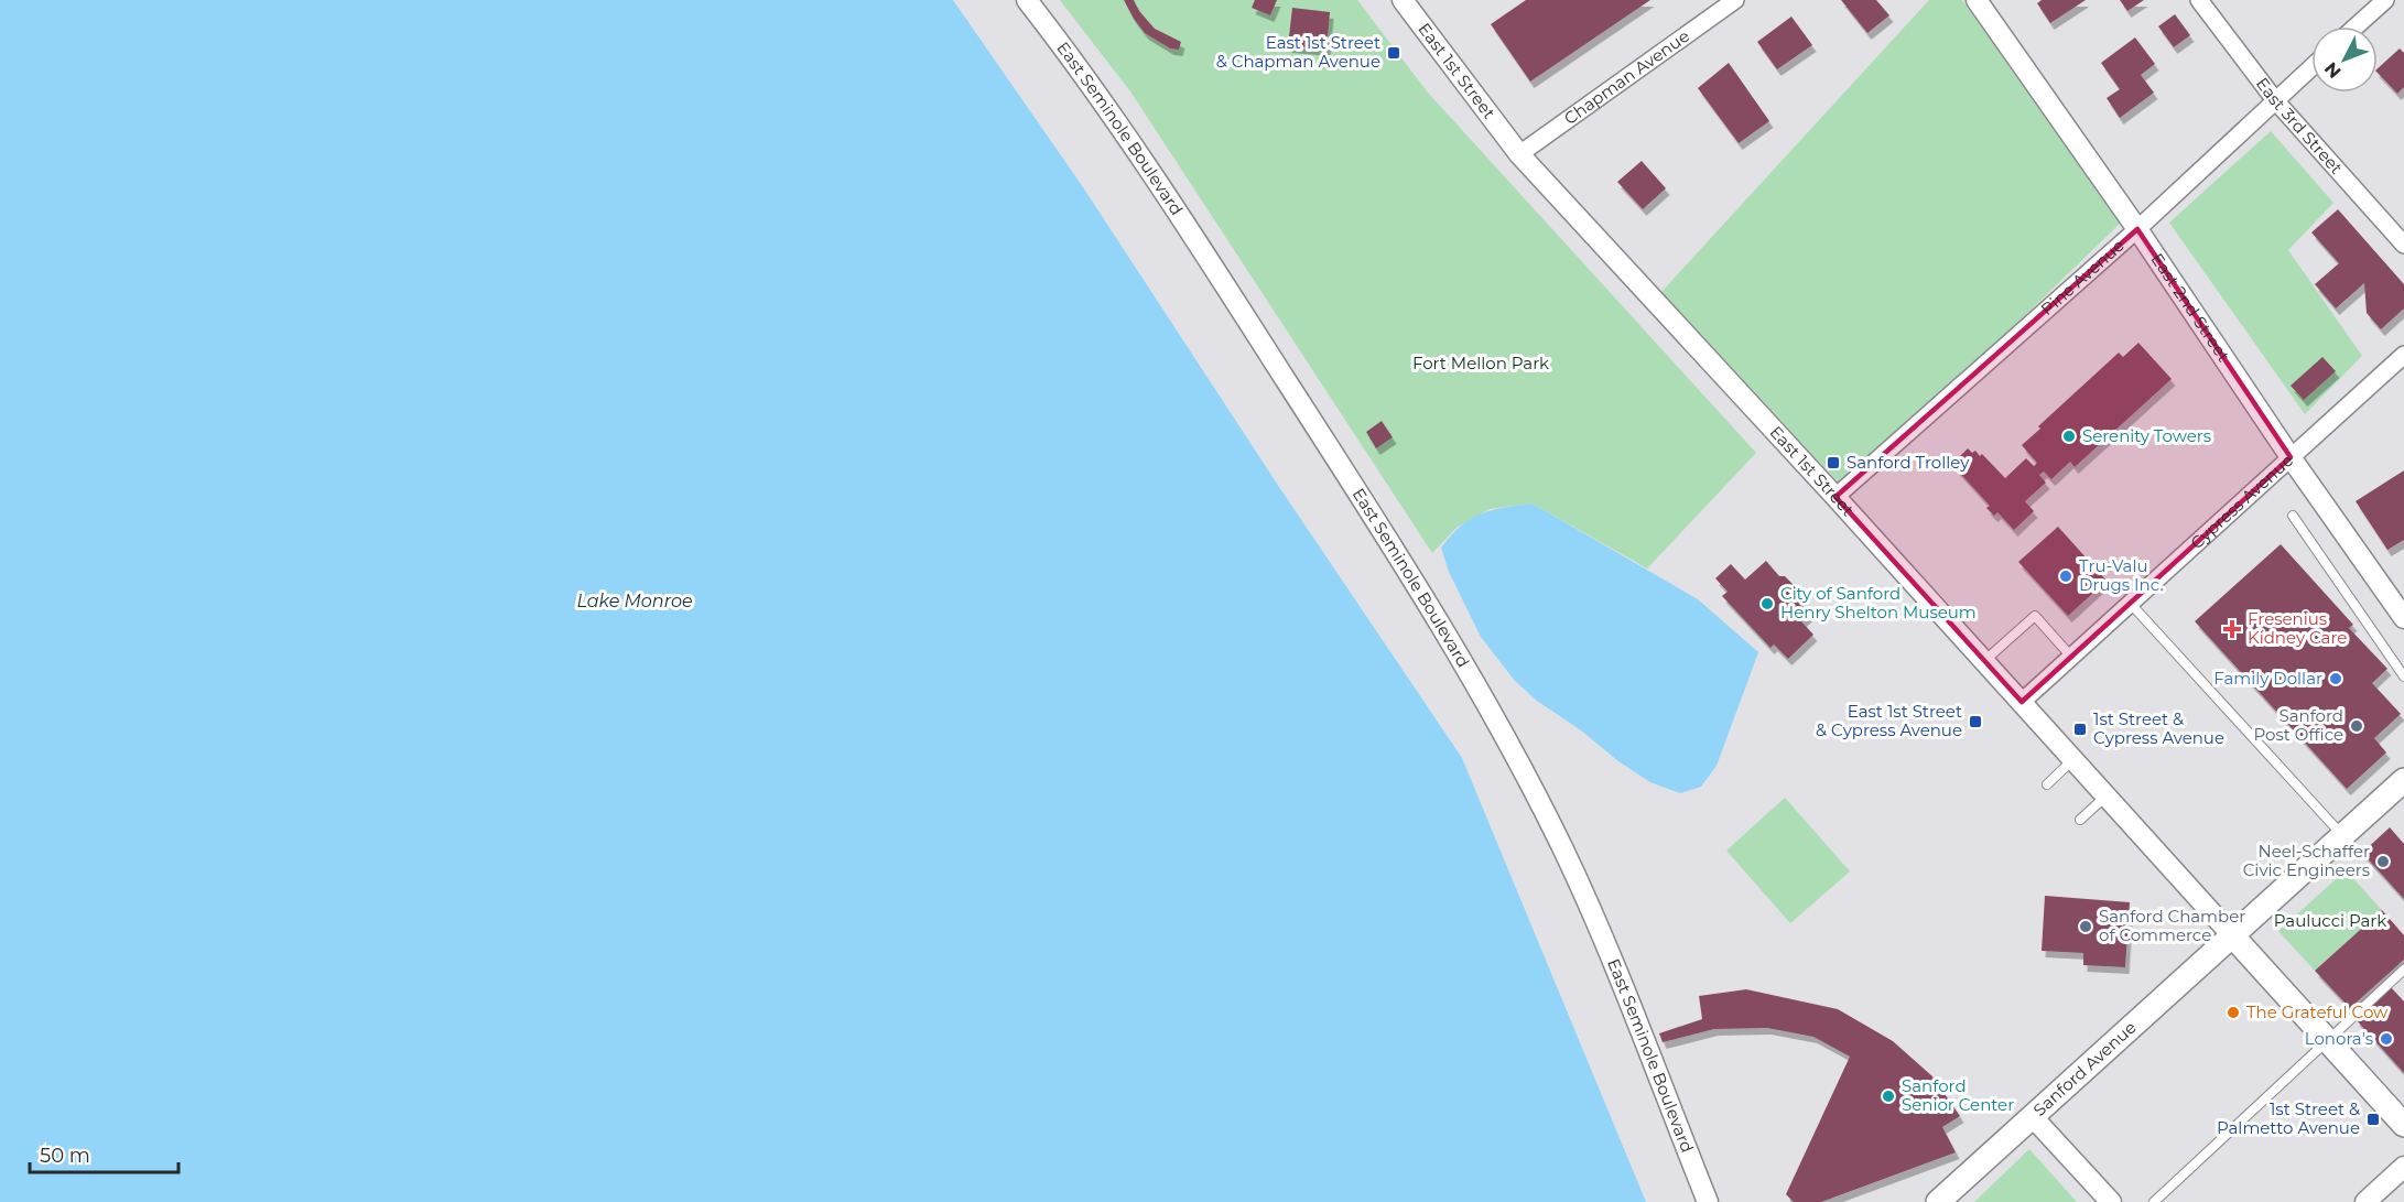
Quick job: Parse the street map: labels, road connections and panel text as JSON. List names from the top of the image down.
{
  "streets": {
    "main road": ["Sanford Avenue"],
    "street": [
      "East 1st Street",
      "Chapman Avenue",
      "East 3rd Street",
      "East Seminole Boulevard",
      "Pine Avenue",
      "East 2nd Street",
      "Cypress Avenue"
    ]
  },
  "crossings": [
    ["East 1st Street", "Chapman Avenue"],
    ["East 1st Street", "Pine Avenue"],
    ["East 1st Street", "Cypress Avenue"],
    ["East 1st Street", "Sanford Avenue"],
    ["East 3rd Street", "Pine Avenue"],
    ["Pine Avenue", "East 2nd Street"],
    ["East 2nd Street", "Cypress Avenue"]
  ],
  "water": ["Lake Monroe"],
  "parks": ["Fort Mellon Park", "Paulucci Park"],
  "places": {
    "transit": [
      "East 1st Street & Chapman Avenue",
      "Sanford Trolley",
      "East 1st Street & Cypress Avenue",
      "1st Street & Cypress Avenue",
      "1st Street & Palmetto Avenue"
    ],
    "other": [
      "Serenity Towers",
      "Tru-Valu Drugs Inc.",
      "City of Sanford Henry Shelton Museum",
      "Family Dollar",
      "Sanford Post Office",
      "Neel-Schaffer Civic Engineers",
      "Sanford Chamber of Commerce",
      "The Grateful Cow",
      "Lonora's",
      "Sanford Senior Center"
    ],
    "health": ["Fresenius Kidney Care"]
  },
  "scale_bar": "50 m",
  "north": "bottom left"
}
